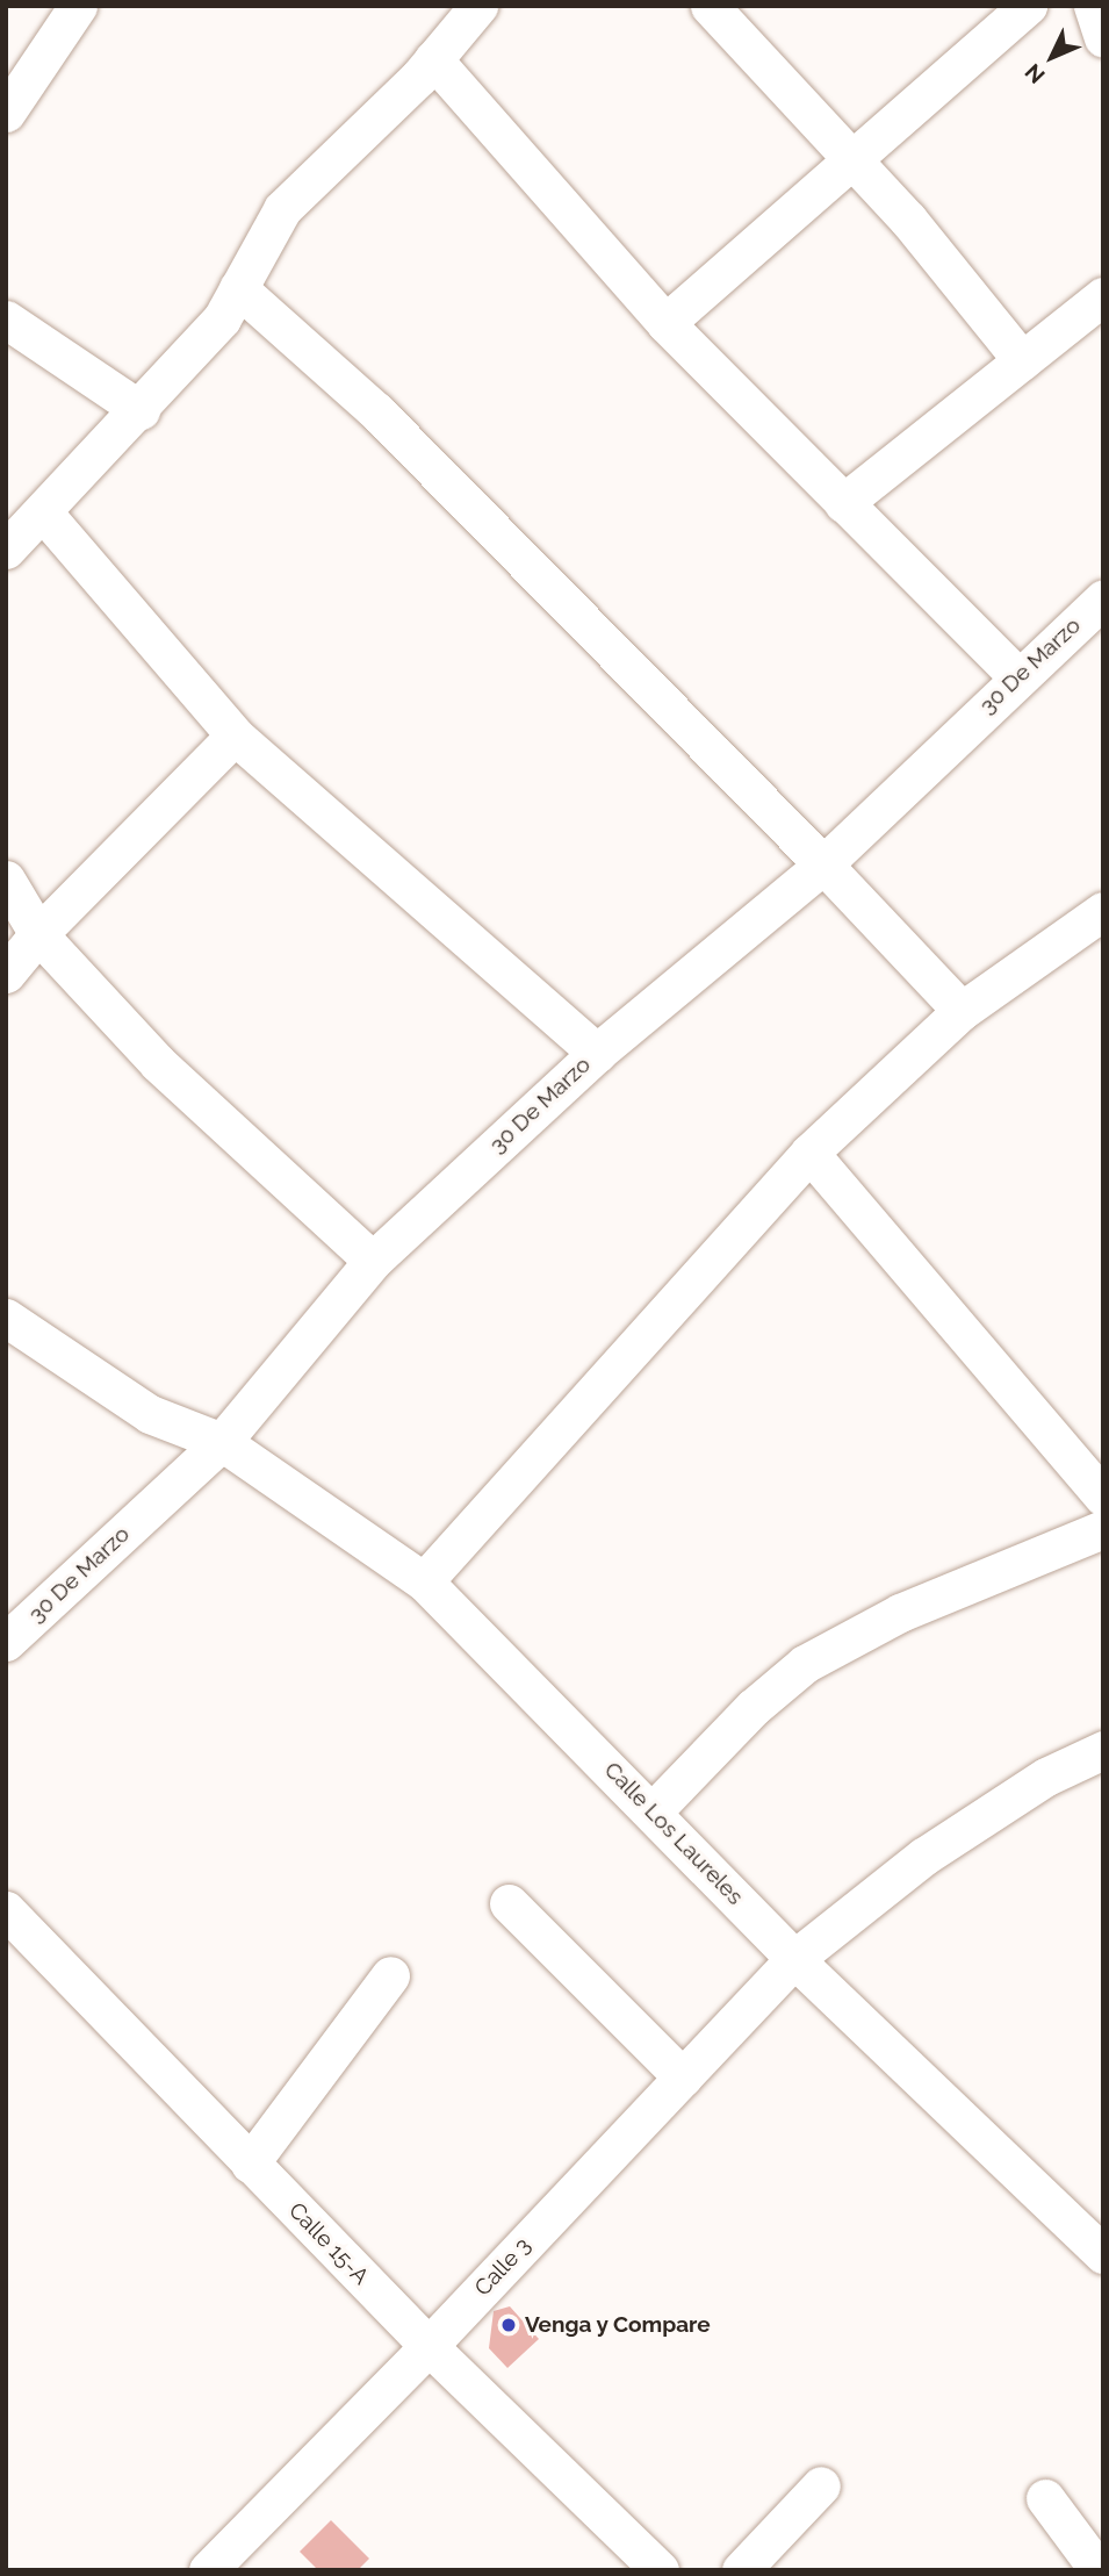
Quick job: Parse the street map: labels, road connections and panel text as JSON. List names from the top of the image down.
{
  "streets": {
    "street": [
      "30 De Marzo",
      "Calle Los Laureles",
      "Calle 15-A",
      "Calle 3"
    ]
  },
  "crossings": [
    ["30 De Marzo", "Calle Los Laureles"],
    ["Calle Los Laureles", "Calle 3"],
    ["Calle 15-A", "Calle 3"]
  ],
  "places": ["Venga y Compare"],
  "north": "bottom left"
}
